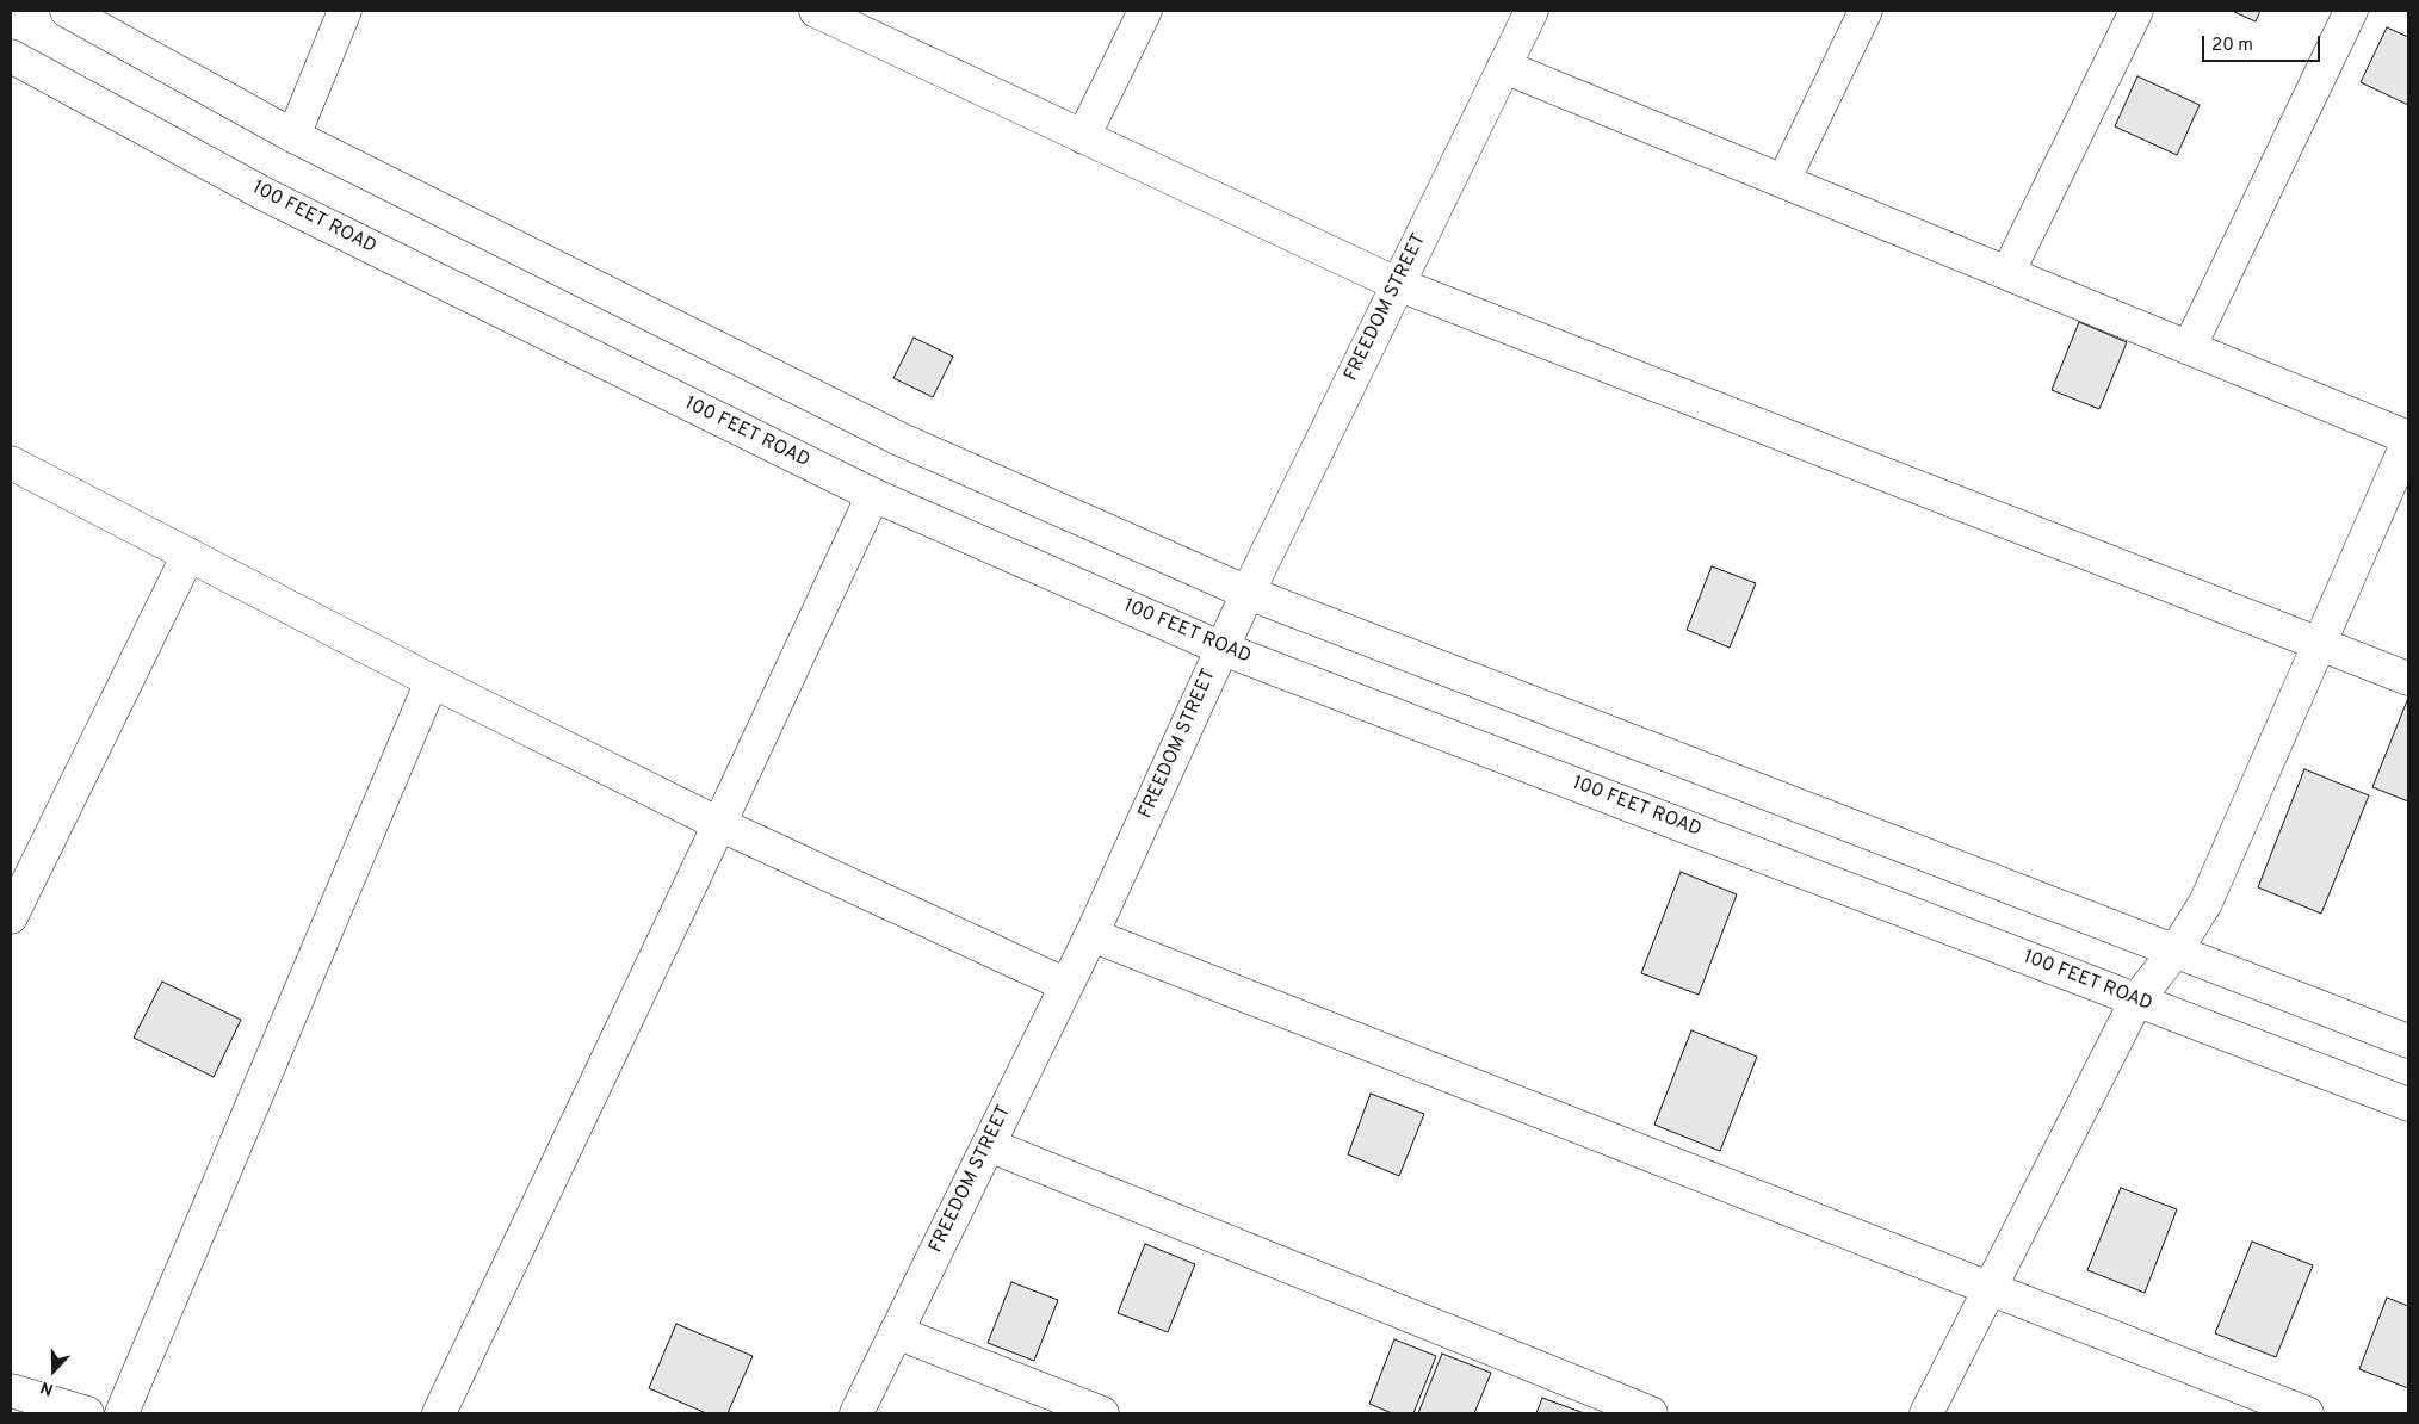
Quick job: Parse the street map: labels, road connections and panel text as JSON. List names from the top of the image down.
{
  "streets": {
    "street": ["100 FEET ROAD", "FREEDOM STREET"]
  },
  "crossings": [
    ["100 FEET ROAD", "FREEDOM STREET"]
  ],
  "scale_bar": "20 m",
  "north": "bottom"
}
